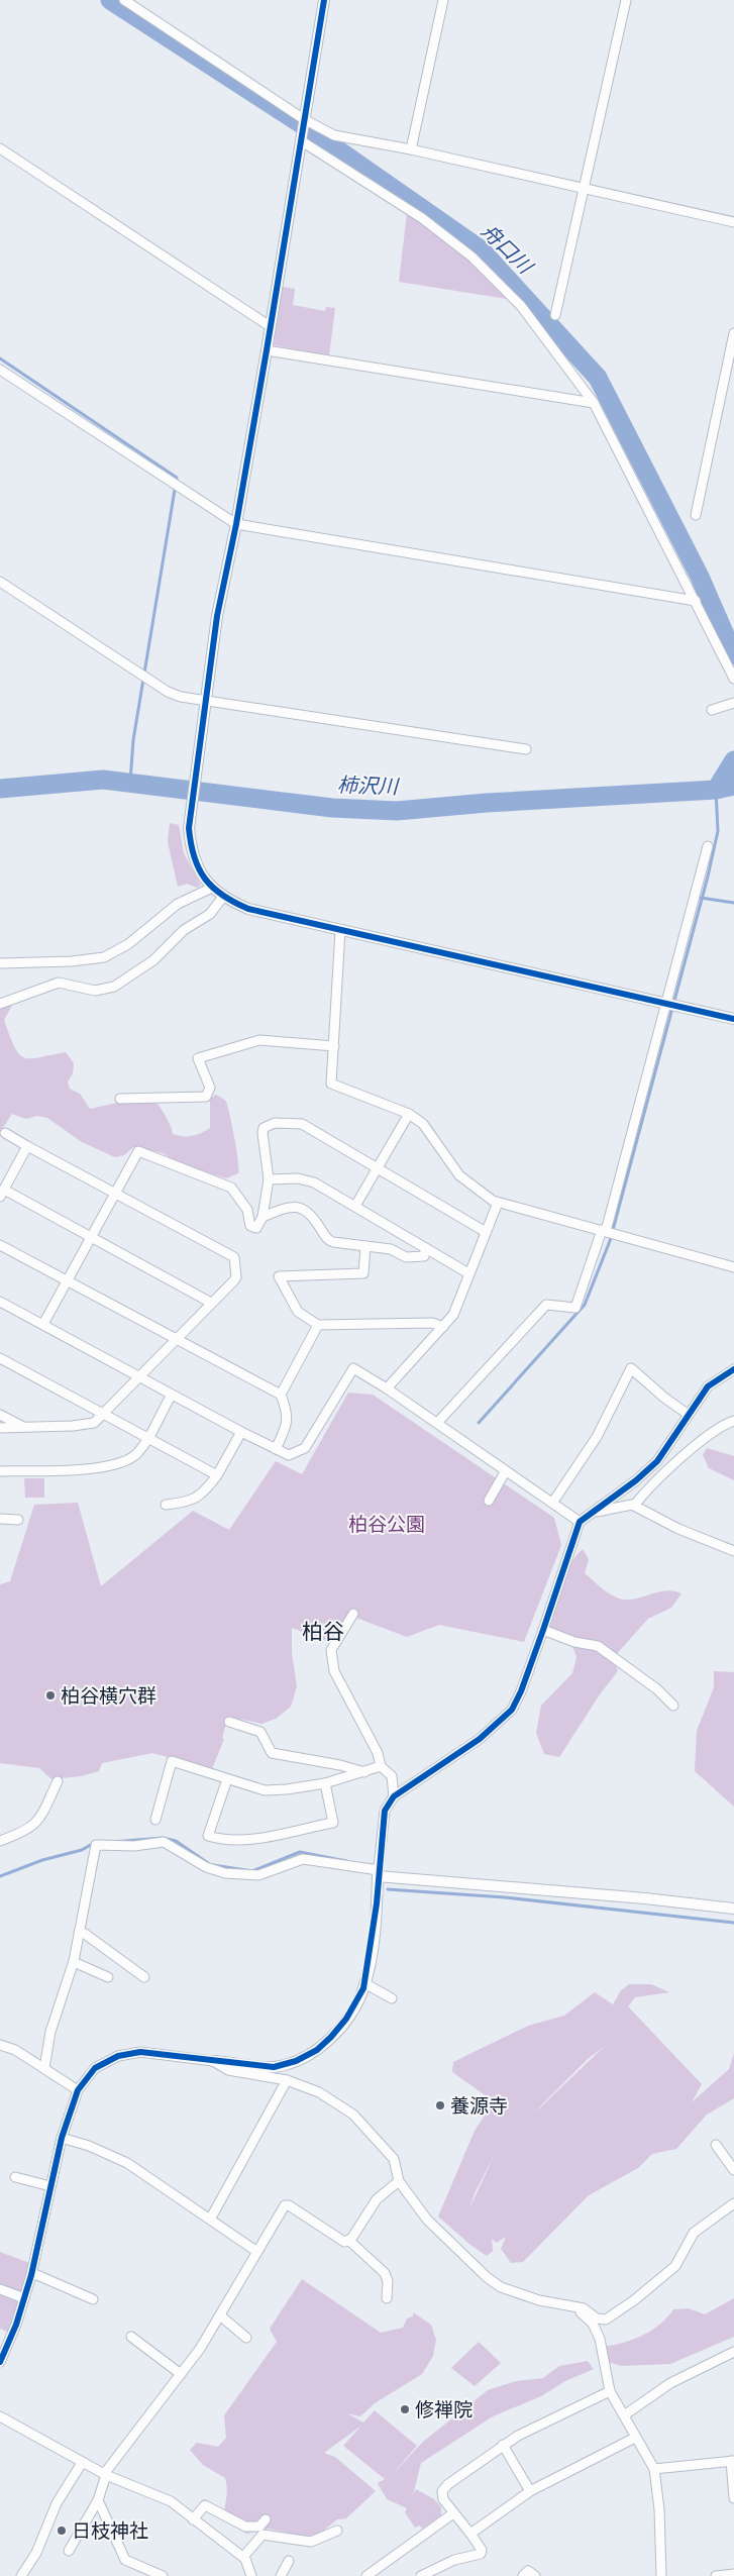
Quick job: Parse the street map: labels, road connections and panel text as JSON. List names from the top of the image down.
{
  "districts": ["柏谷"],
  "water": ["舟口川", "柿沢川"],
  "parks": ["柏谷公園"],
  "places": [
    "柏谷横穴群",
    "養源寺",
    "修禅院",
    "日枝神社"
  ]
}
